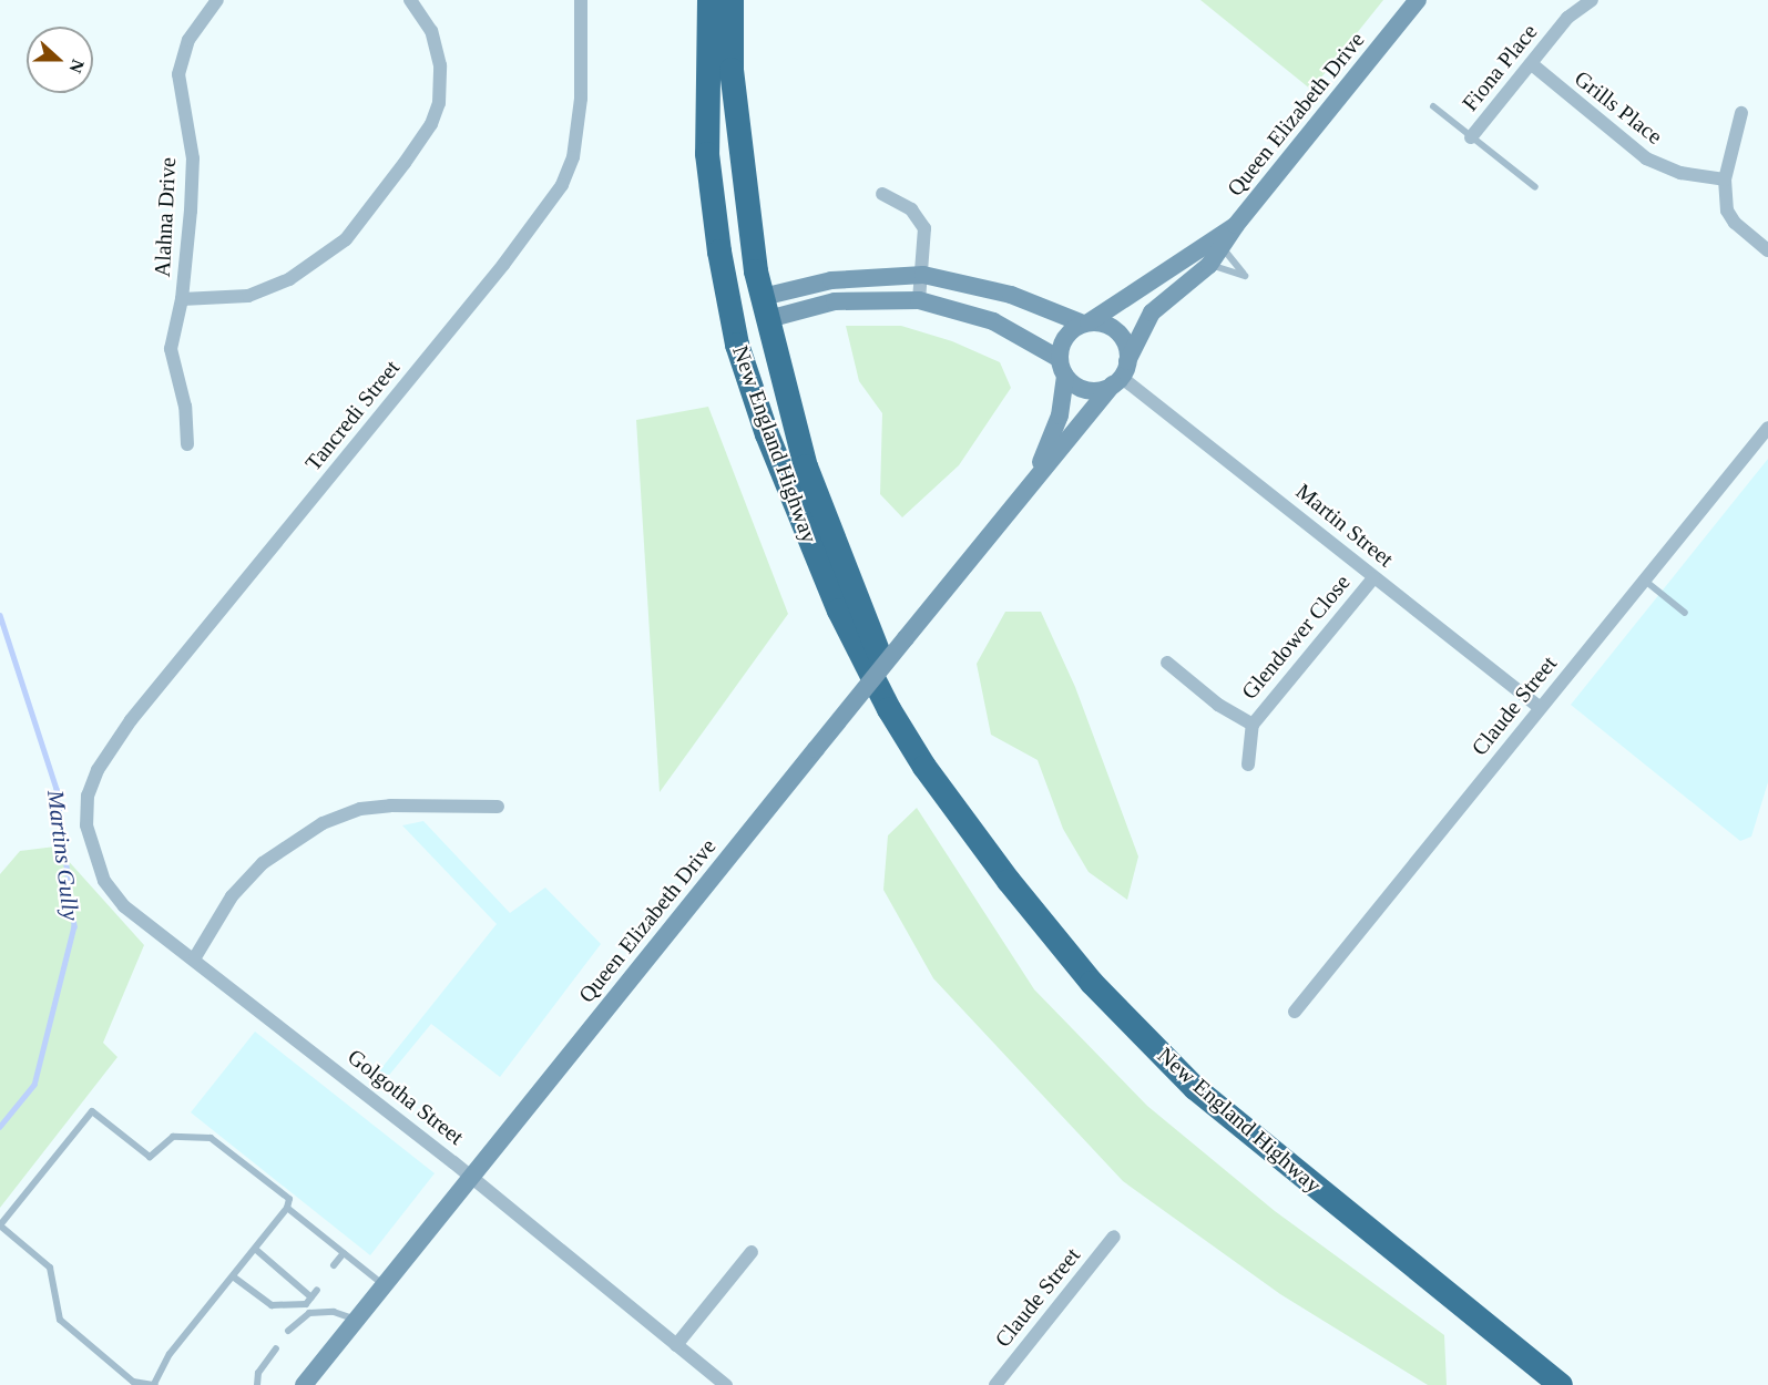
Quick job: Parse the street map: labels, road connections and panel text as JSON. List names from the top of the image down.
{
  "streets": {
    "highway": ["New England Highway"],
    "main road": ["Queen Elizabeth Drive"],
    "street": [
      "Fiona Place",
      "Grills Place",
      "Alahna Drive",
      "Tancredi Street",
      "Martin Street",
      "Glendower Close",
      "Claude Street",
      "Golgotha Street"
    ]
  },
  "crossings": [
    ["Fiona Place", "Grills Place"],
    ["Queen Elizabeth Drive", "Martin Street"],
    ["Queen Elizabeth Drive", "Golgotha Street"],
    ["Tancredi Street", "Golgotha Street"],
    ["Martin Street", "Glendower Close"],
    ["Martin Street", "Claude Street"]
  ],
  "water": ["Martins Gully"],
  "north": "right"
}
